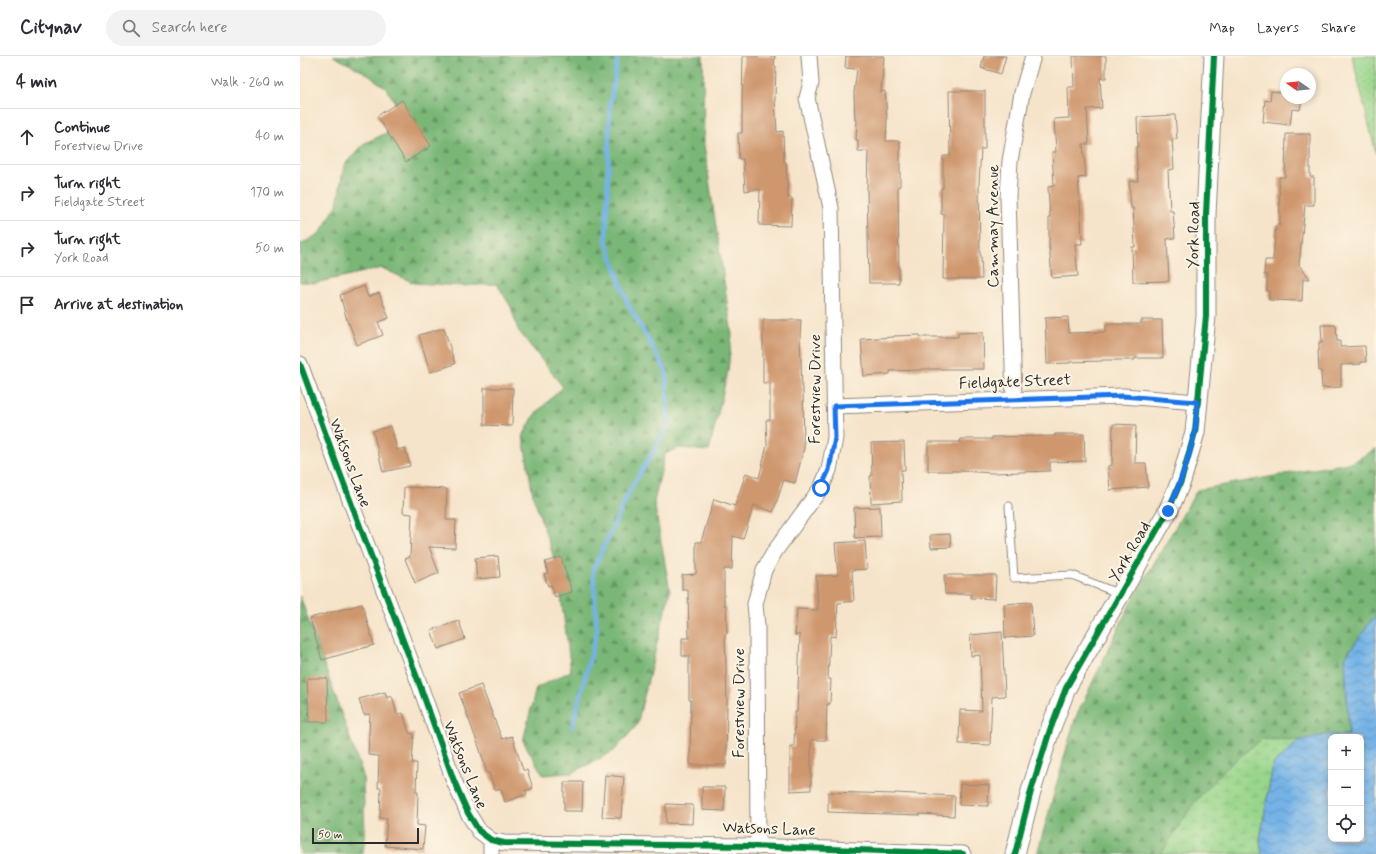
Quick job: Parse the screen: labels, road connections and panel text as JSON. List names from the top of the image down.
{
  "streets": {
    "street": [
      "Cammay Avenue",
      "York Road",
      "Fieldgate Street",
      "Forestview Drive",
      "Watsons Lane"
    ]
  },
  "crossings": [
    ["Cammay Avenue", "Fieldgate Street"],
    ["York Road", "Fieldgate Street"],
    ["Fieldgate Street", "Forestview Drive"],
    ["Forestview Drive", "Watsons Lane"]
  ],
  "scale_bar": "50 m",
  "north": "left",
  "page": {
    "header": "Citynav",
    "search": "Search here",
    "nav": ["Map", "Layers", "Share"],
    "heading": ["4 min", "Walk · 260 m"],
    "list": [
      ["Continue", "Forestview Drive", "40 m"],
      ["Turn right", "Fieldgate Street", "170 m"],
      ["Turn right", "York Road", "50 m"],
      "Arrive at destination"
    ],
    "map_buttons": ["+", "−"],
    "scale": "50 m"
  }
}
